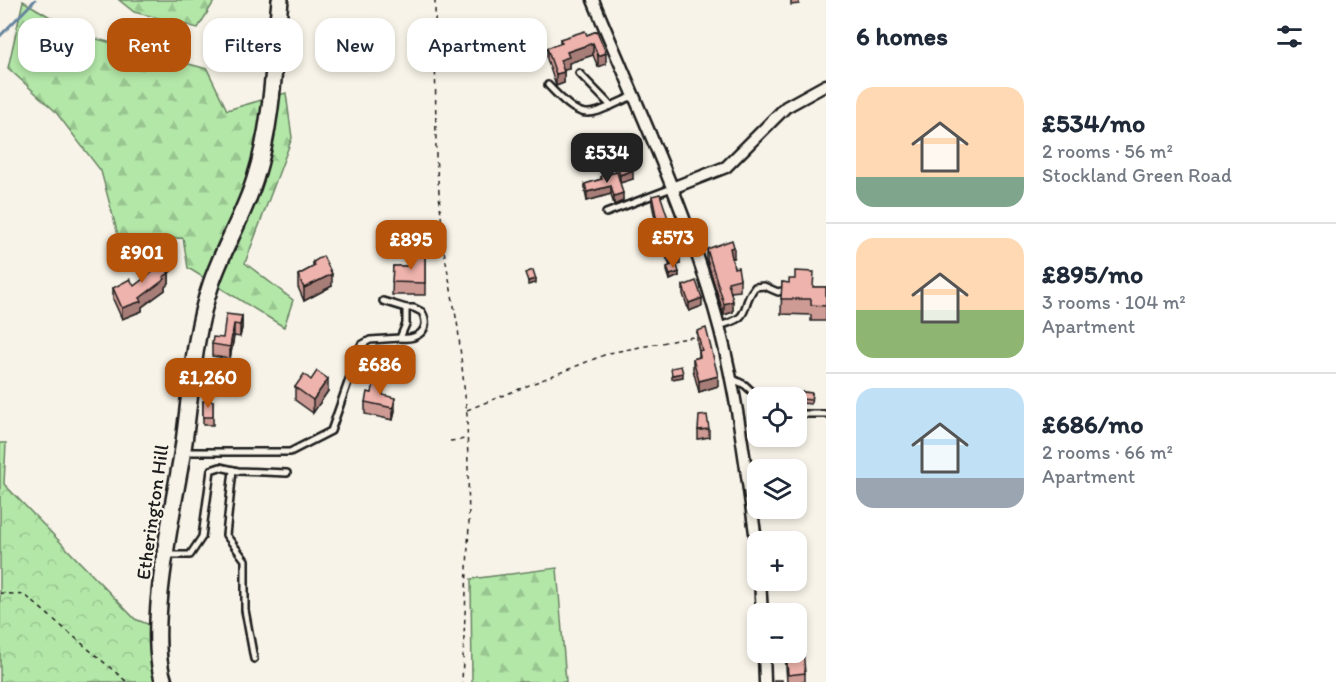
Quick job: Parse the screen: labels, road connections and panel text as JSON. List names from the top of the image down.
{
  "streets": {
    "street": ["Etherington Hill"]
  },
  "page": {
    "heading": "6 homes",
    "chip": [
      "Buy",
      "Rent",
      "Filters",
      "New",
      "Apartment"
    ],
    "list": [
      {
        "name": "£534/mo",
        "note": "2 rooms · 56 m² · Stockland Green Road"
      },
      {
        "name": "£895/mo",
        "note": "3 rooms · 104 m² · Apartment"
      },
      {
        "name": "£686/mo",
        "note": "2 rooms · 66 m² · Apartment"
      }
    ],
    "price": [
      "£534",
      "£573",
      "£895",
      "£901",
      "£686",
      "£1,260"
    ],
    "map_buttons": ["+", "−"]
  }
}
